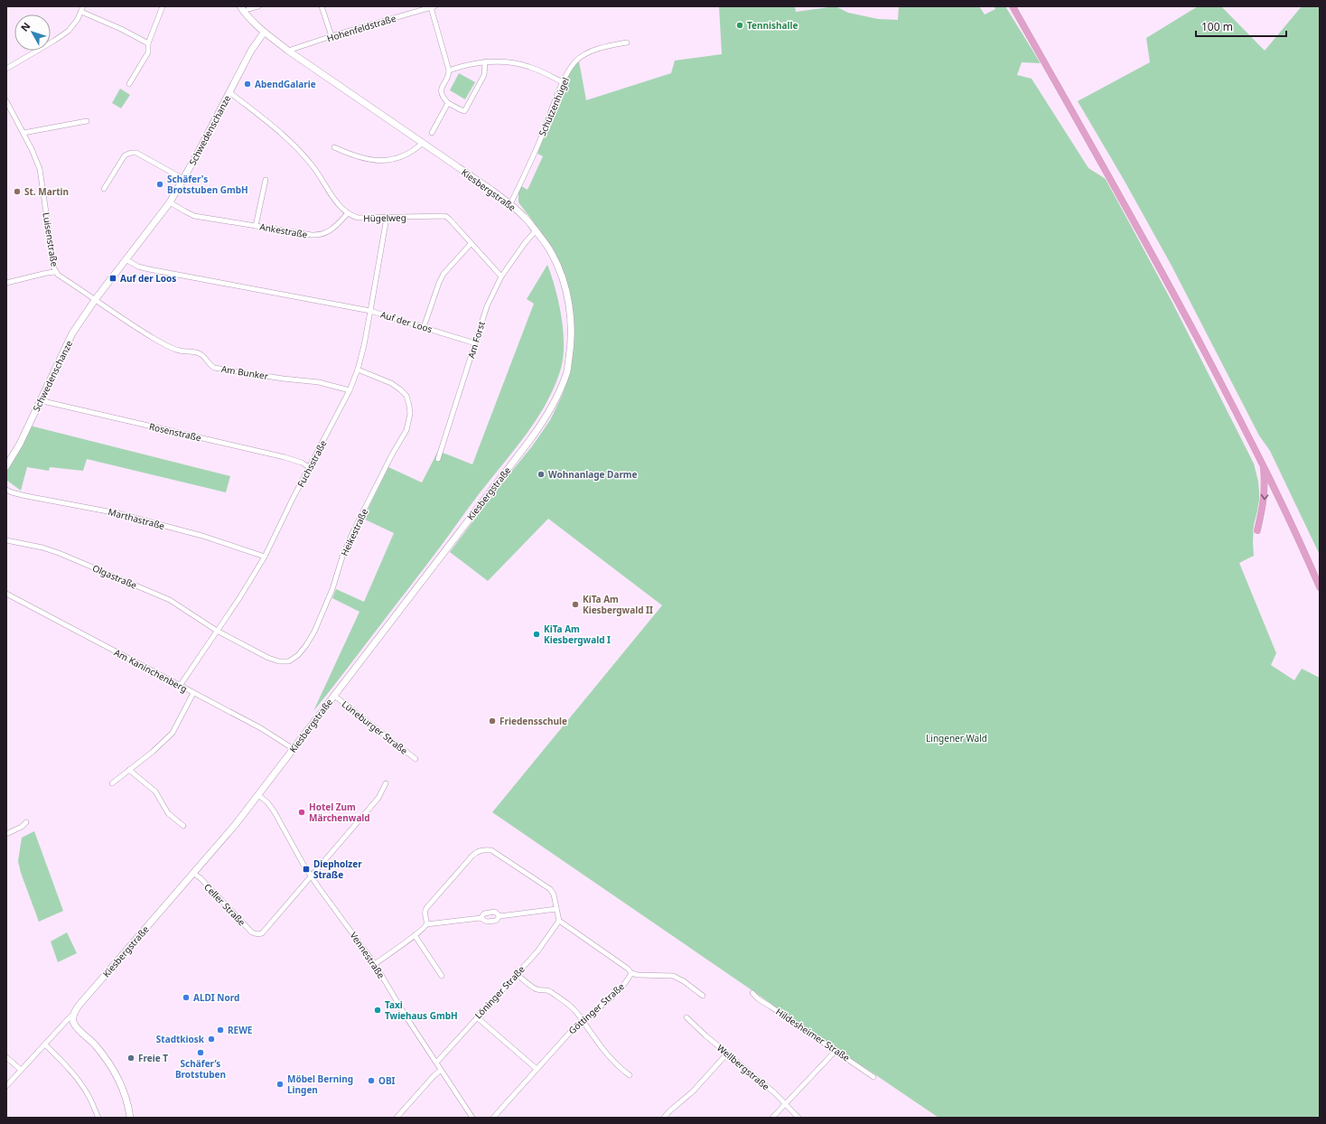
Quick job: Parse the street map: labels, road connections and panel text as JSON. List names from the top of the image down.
{
  "streets": {
    "street": [
      "Hohenfeldstraße",
      "Schützenhügel",
      "Schwedenschanze",
      "Kiesbergstraße",
      "Hügelweg",
      "Ankestraße",
      "Luisenstraße",
      "Auf der Loos",
      "Am Forst",
      "Am Bunker",
      "Rosenstraße",
      "Fuchsstraße",
      "Marthastraße",
      "Heikestraße",
      "Olgastraße",
      "Am Kaninchenberg",
      "Lüneburger Straße",
      "Celler Straße",
      "Vennestraße",
      "Löninger Straße",
      "Göttinger Straße",
      "Hildesheimer Straße",
      "Wellbergstraße"
    ]
  },
  "crossings": [
    ["Hohenfeldstraße", "Kiesbergstraße"],
    ["Schützenhügel", "Kiesbergstraße"],
    ["Schwedenschanze", "Kiesbergstraße"],
    ["Schwedenschanze", "Ankestraße"],
    ["Schwedenschanze", "Luisenstraße"],
    ["Schwedenschanze", "Auf der Loos"],
    ["Schwedenschanze", "Am Bunker"],
    ["Schwedenschanze", "Rosenstraße"],
    ["Kiesbergstraße", "Am Forst"],
    ["Kiesbergstraße", "Am Kaninchenberg"],
    ["Kiesbergstraße", "Lüneburger Straße"],
    ["Kiesbergstraße", "Celler Straße"],
    ["Kiesbergstraße", "Vennestraße"],
    ["Hügelweg", "Ankestraße"],
    ["Hügelweg", "Am Forst"],
    ["Hügelweg", "Fuchsstraße"],
    ["Luisenstraße", "Am Bunker"],
    ["Auf der Loos", "Am Forst"],
    ["Auf der Loos", "Fuchsstraße"],
    ["Am Bunker", "Fuchsstraße"],
    ["Rosenstraße", "Fuchsstraße"],
    ["Fuchsstraße", "Marthastraße"],
    ["Fuchsstraße", "Heikestraße"],
    ["Fuchsstraße", "Olgastraße"],
    ["Fuchsstraße", "Am Kaninchenberg"],
    ["Heikestraße", "Olgastraße"],
    ["Celler Straße", "Vennestraße"],
    ["Vennestraße", "Löninger Straße"]
  ],
  "parks": ["Lingener Wald"],
  "places": {
    "other": [
      "Tennishalle",
      "AbendGalarie",
      "Schäfer's Brotstuben GmbH",
      "St. Martin",
      "Wohnanlage Darme",
      "KiTa Am Kiesbergwald II",
      "KiTa Am Kiesbergwald I",
      "Friedensschule",
      "Hotel Zum Märchenwald",
      "ALDI Nord",
      "Taxi Twiehaus GmbH",
      "REWE",
      "Stadtkiosk",
      "Schäfer’s Brotstuben",
      "Freie T",
      "OBI",
      "Möbel Berning Lingen"
    ],
    "transit": ["Auf der Loos", "Diepholzer Straße"]
  },
  "scale_bar": "100 m",
  "north": "top left"
}
